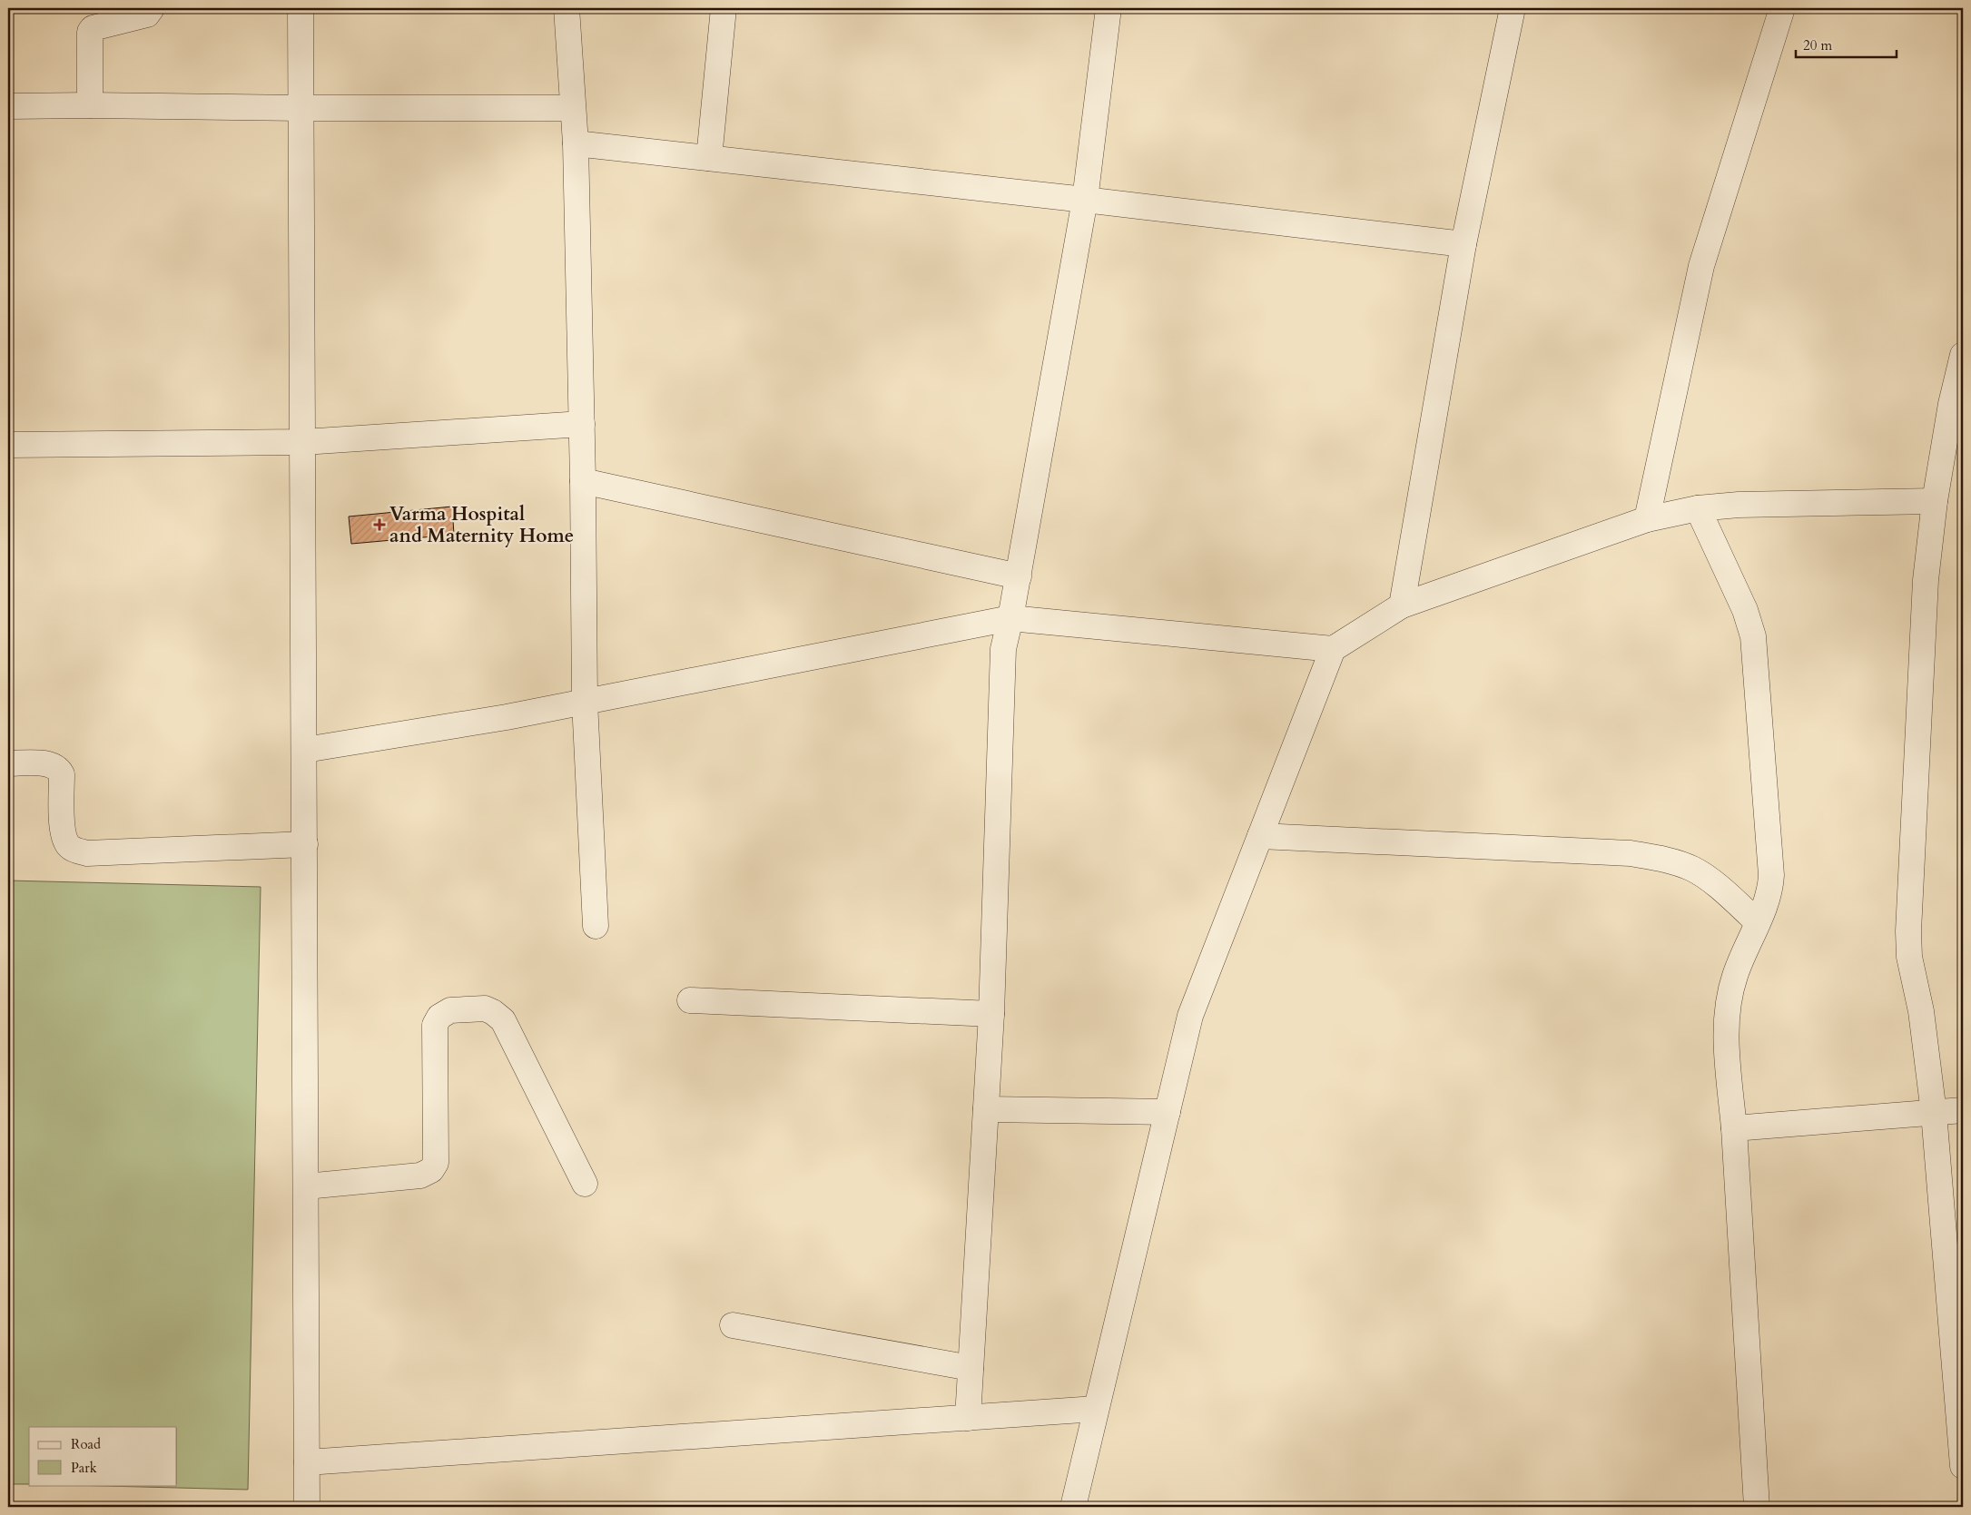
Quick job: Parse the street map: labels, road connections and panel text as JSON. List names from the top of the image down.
{
  "places": {
    "health": ["Varma Hospital and Maternity Home"]
  },
  "legend": ["Road", "Park"],
  "scale_bar": "20 m"
}
